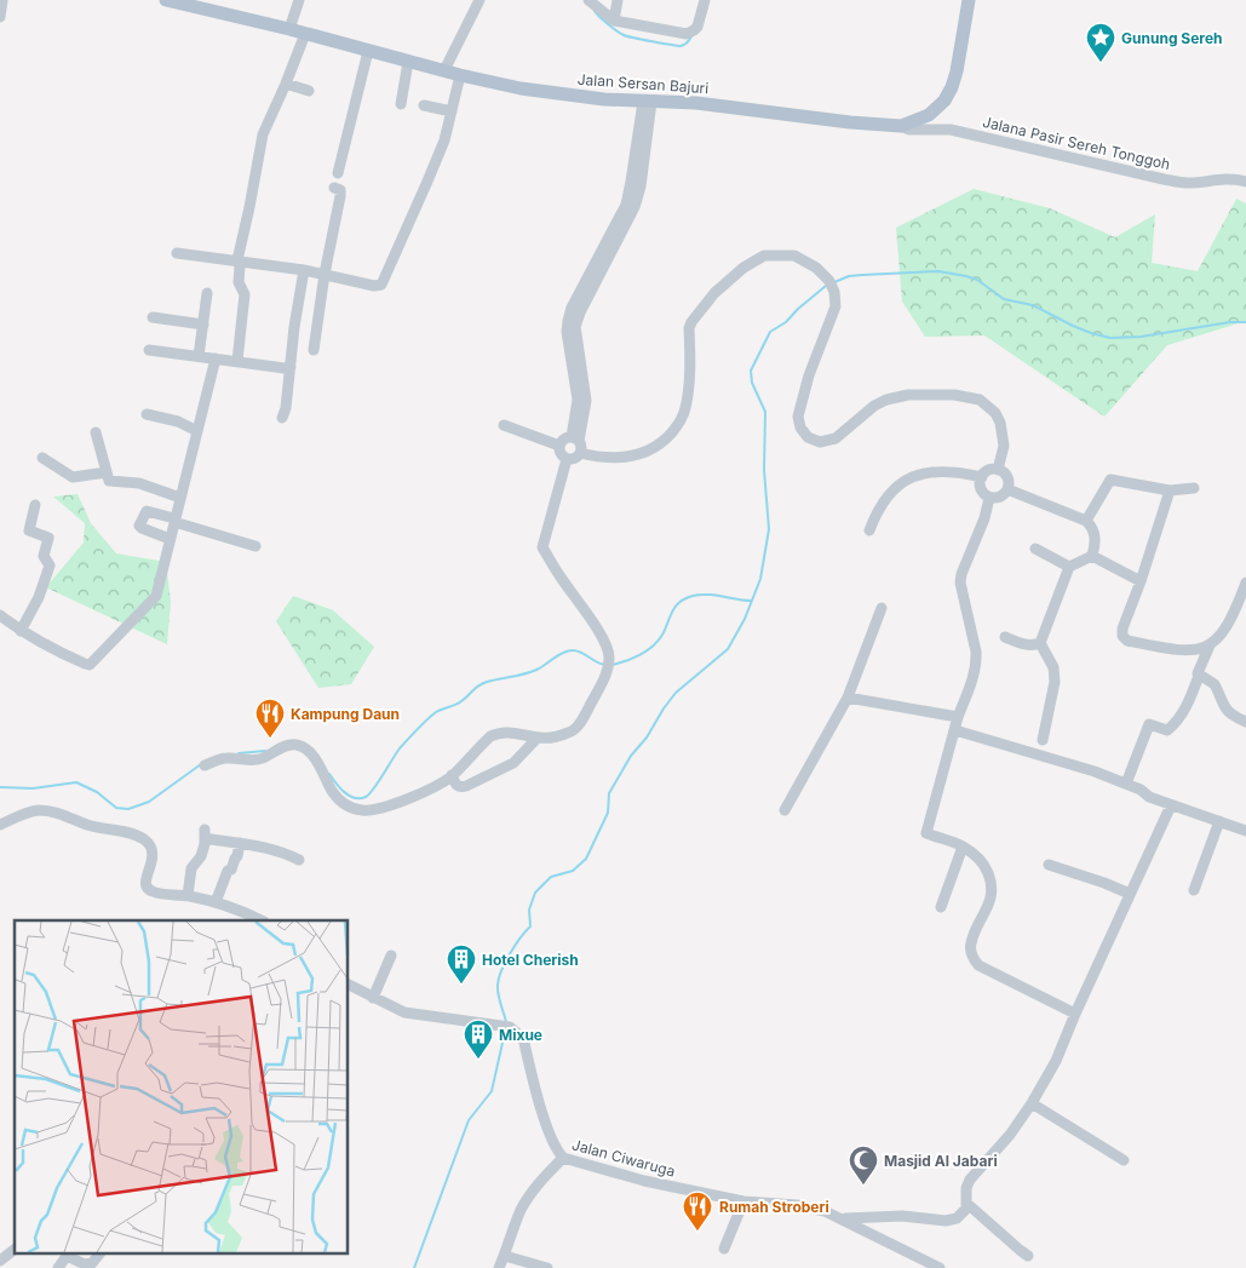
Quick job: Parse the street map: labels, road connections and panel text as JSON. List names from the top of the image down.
{
  "streets": {
    "main road": ["Jalan Sersan Bajuri"],
    "street": ["Jalana Pasir Sereh Tonggoh", "Jalan Ciwaruga"]
  },
  "crossings": [
    ["Jalan Sersan Bajuri", "Jalana Pasir Sereh Tonggoh"]
  ],
  "places": {
    "place": ["Gunung Sereh"],
    "restaurant": ["Kampung Daun", "Rumah Stroberi"],
    "building": ["Hotel Cherish", "Mixue"],
    "mosque": ["Masjid Al Jabari"]
  }
}
